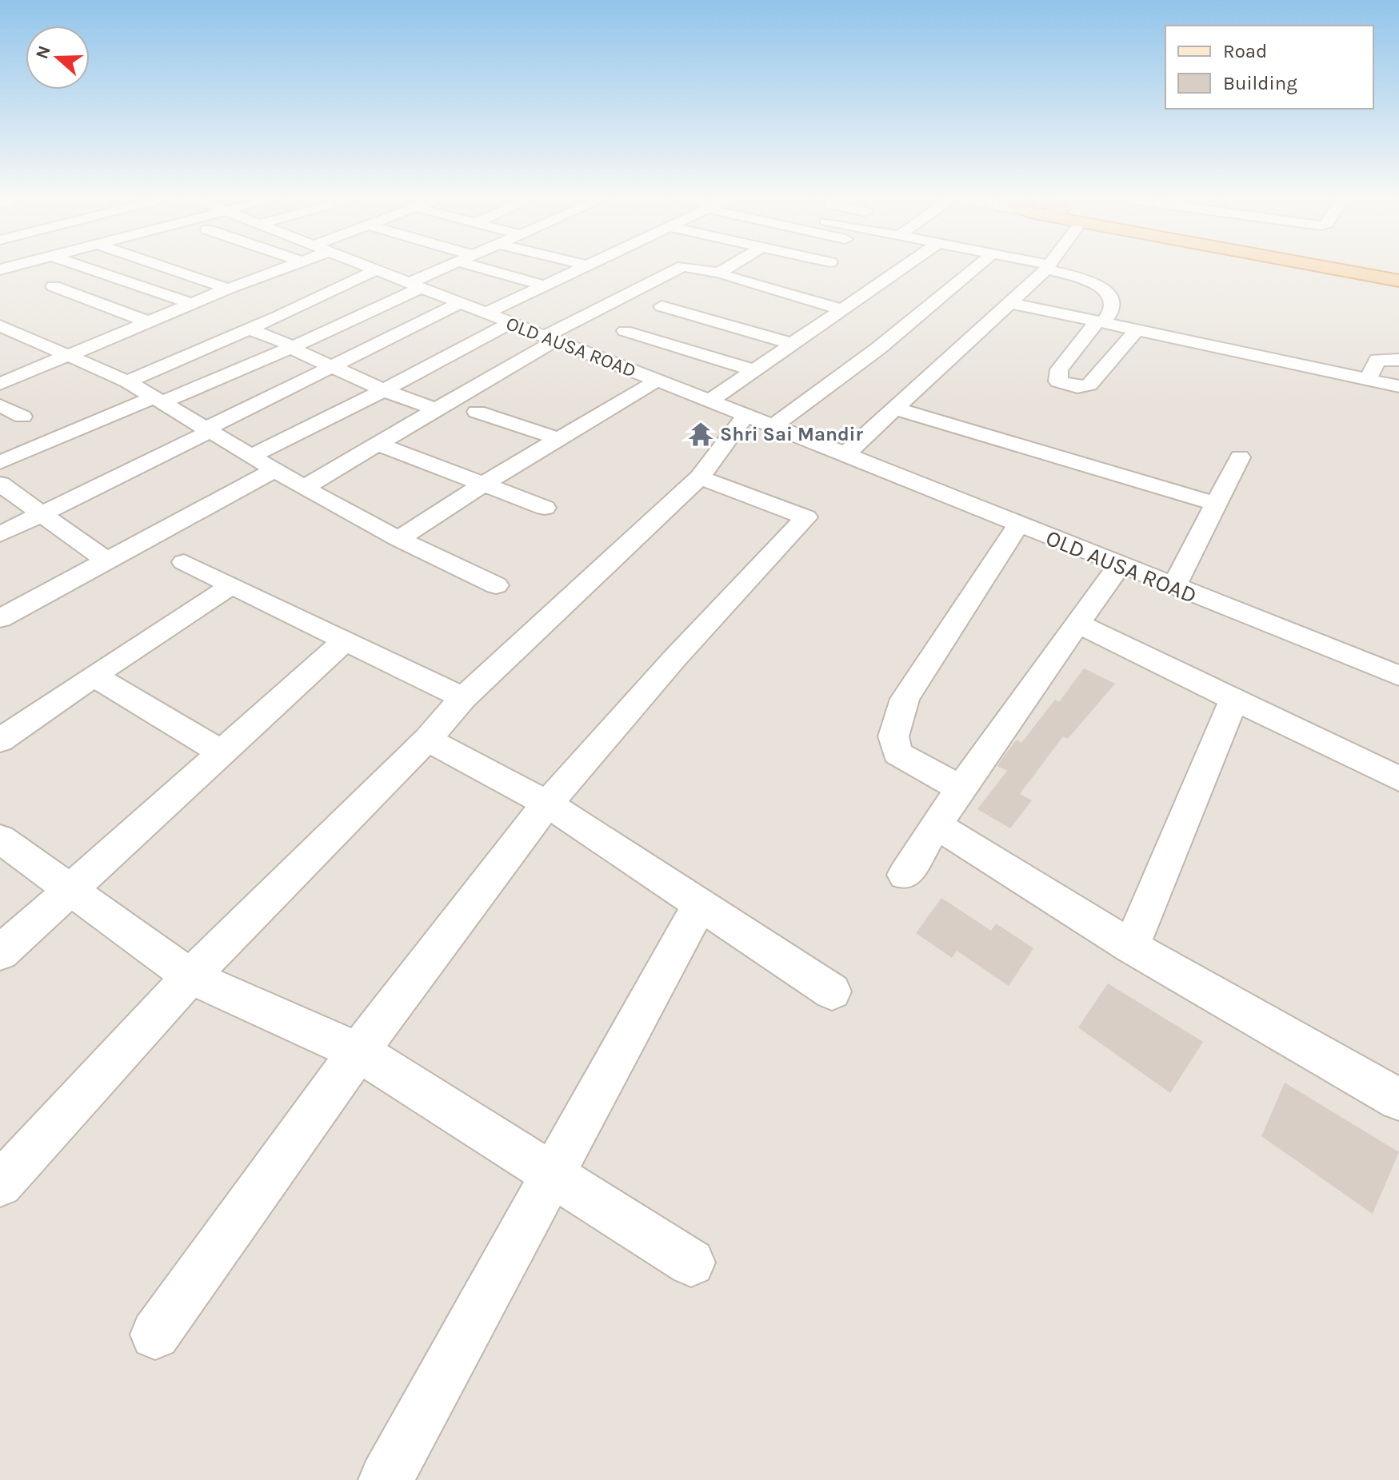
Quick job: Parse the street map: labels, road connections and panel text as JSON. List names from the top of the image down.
{
  "streets": {
    "street": ["OLD AUSA ROAD"]
  },
  "places": {
    "temple": ["Shri Sai Mandir"]
  },
  "legend": ["Road", "Building"],
  "north": "left"
}
